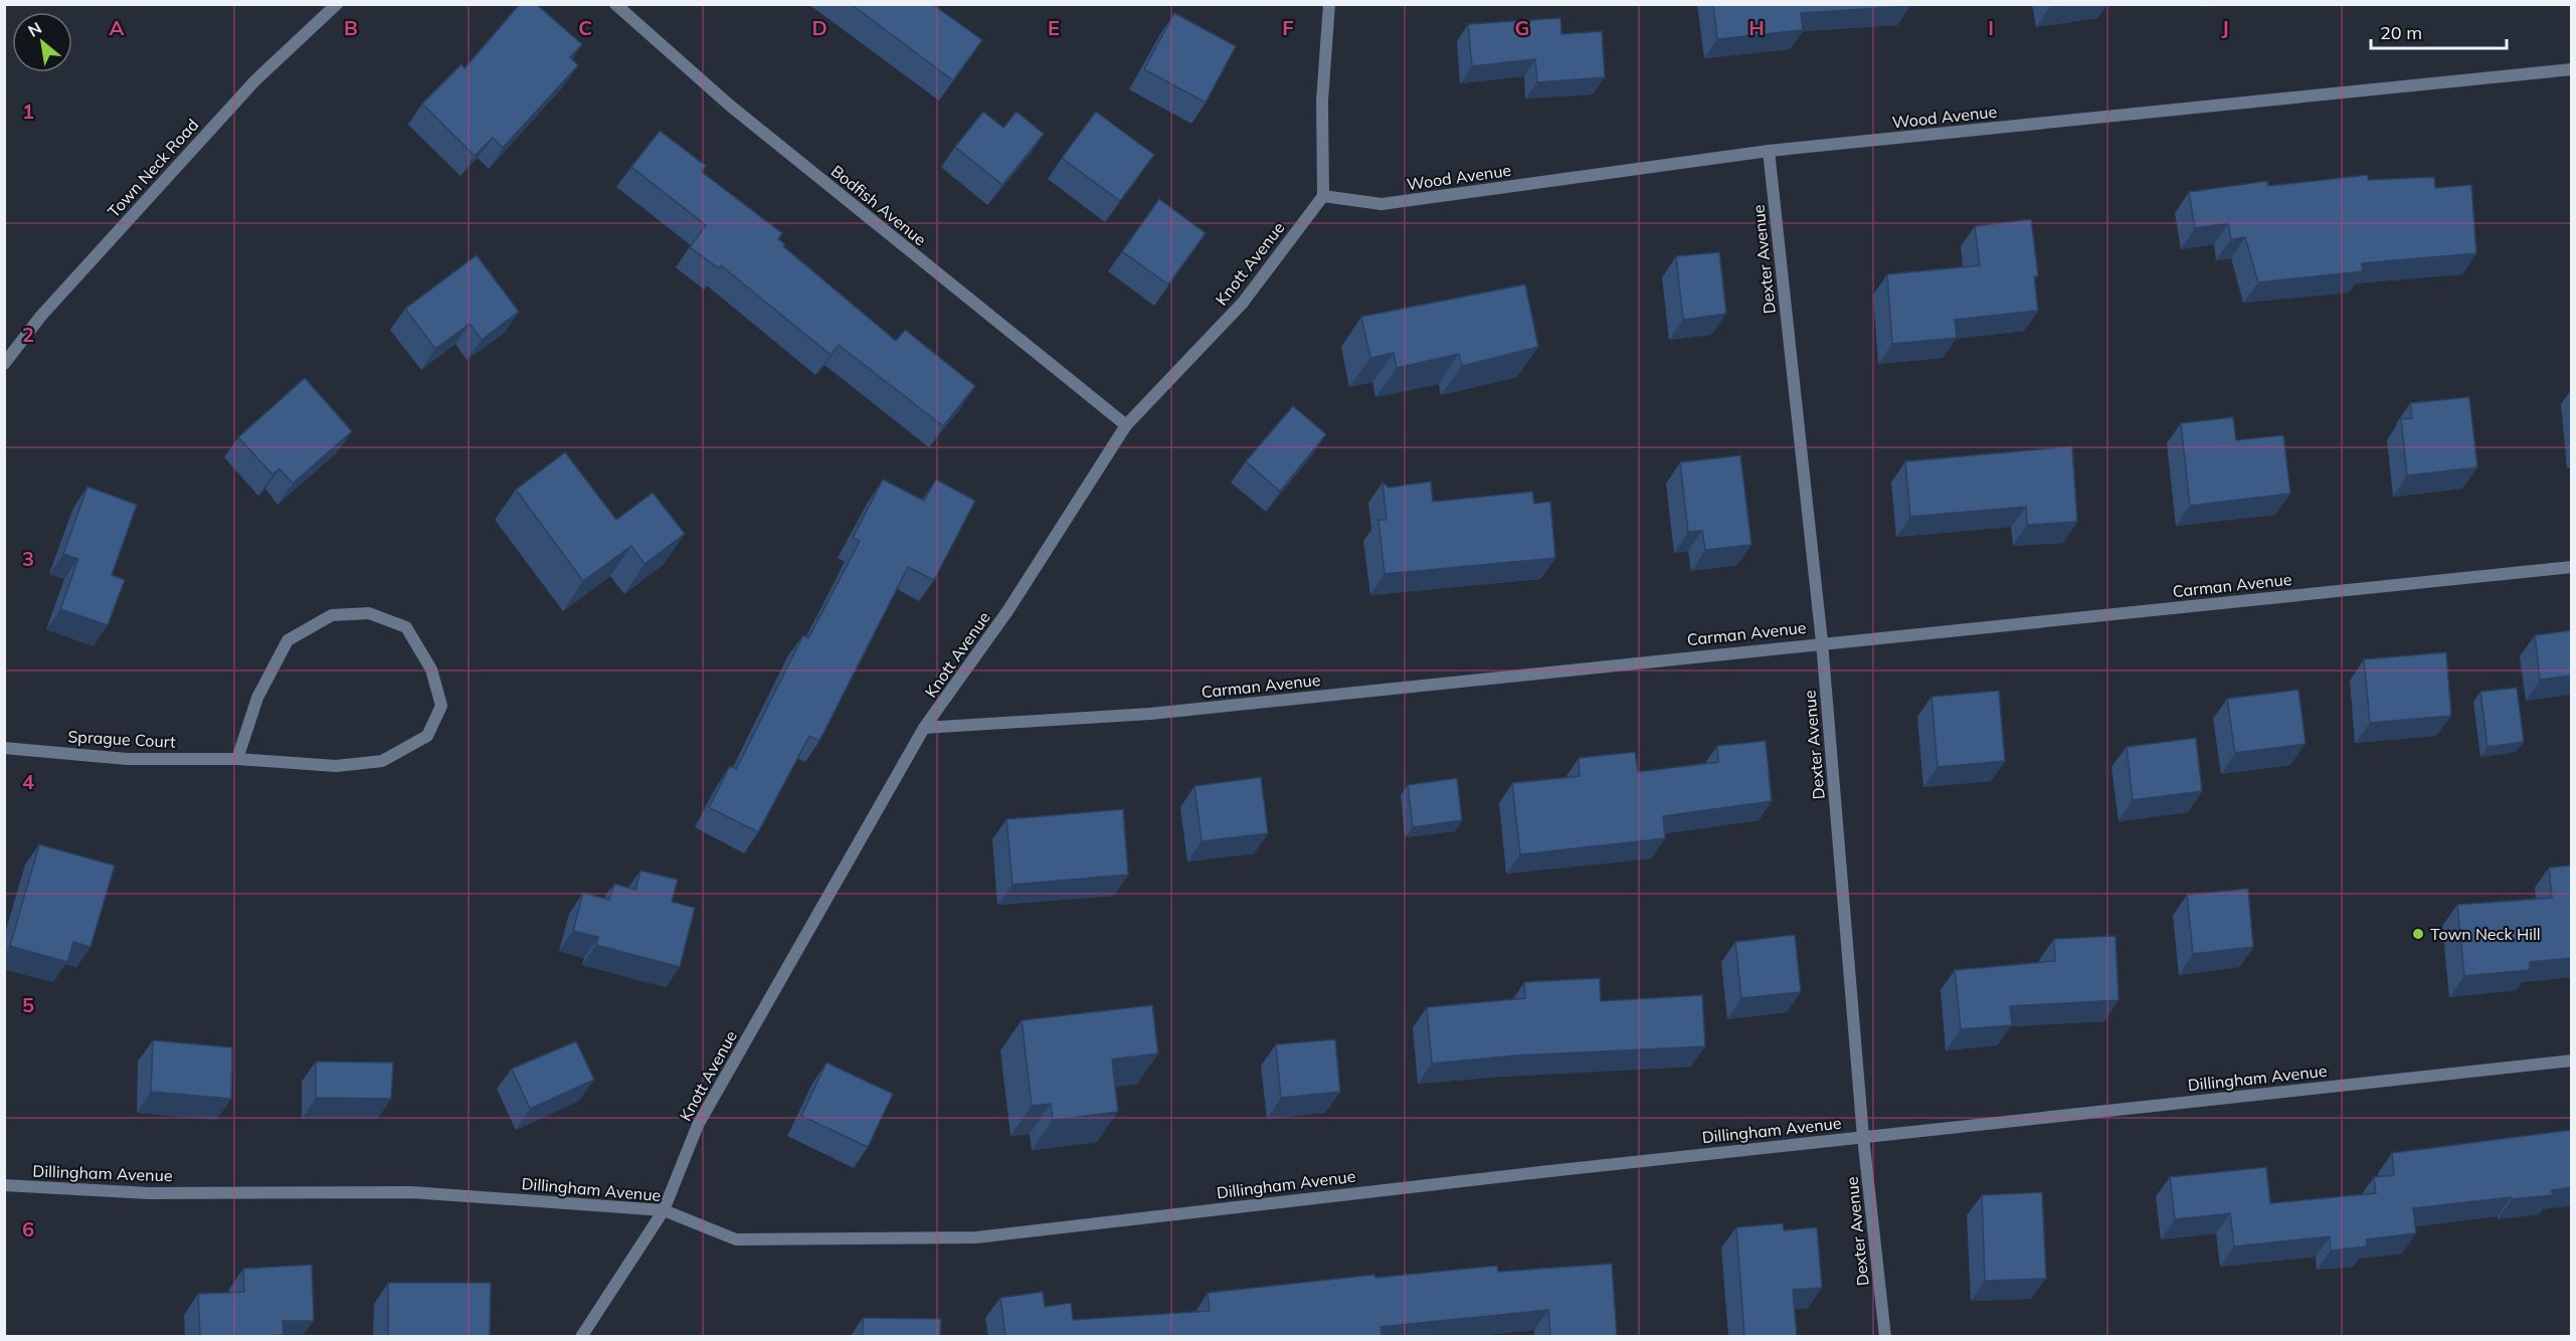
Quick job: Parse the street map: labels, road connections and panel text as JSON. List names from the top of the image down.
{
  "streets": {
    "street": [
      "Wood Avenue",
      "Town Neck Road",
      "Bodfish Avenue",
      "Dexter Avenue",
      "Knott Avenue",
      "Carman Avenue",
      "Sprague Court",
      "Dillingham Avenue"
    ]
  },
  "crossings": [
    ["Wood Avenue", "Dexter Avenue"],
    ["Wood Avenue", "Knott Avenue"],
    ["Bodfish Avenue", "Knott Avenue"],
    ["Dexter Avenue", "Carman Avenue"],
    ["Dexter Avenue", "Dillingham Avenue"],
    ["Knott Avenue", "Carman Avenue"],
    ["Knott Avenue", "Dillingham Avenue"]
  ],
  "places": ["Town Neck Hill"],
  "scale_bar": "20 m",
  "north": "top left",
  "grid": {
    "columns": [
      "A",
      "B",
      "C",
      "D",
      "E",
      "F",
      "G",
      "H",
      "I",
      "J"
    ],
    "rows": [
      "1",
      "2",
      "3",
      "4",
      "5",
      "6"
    ]
  }
}
